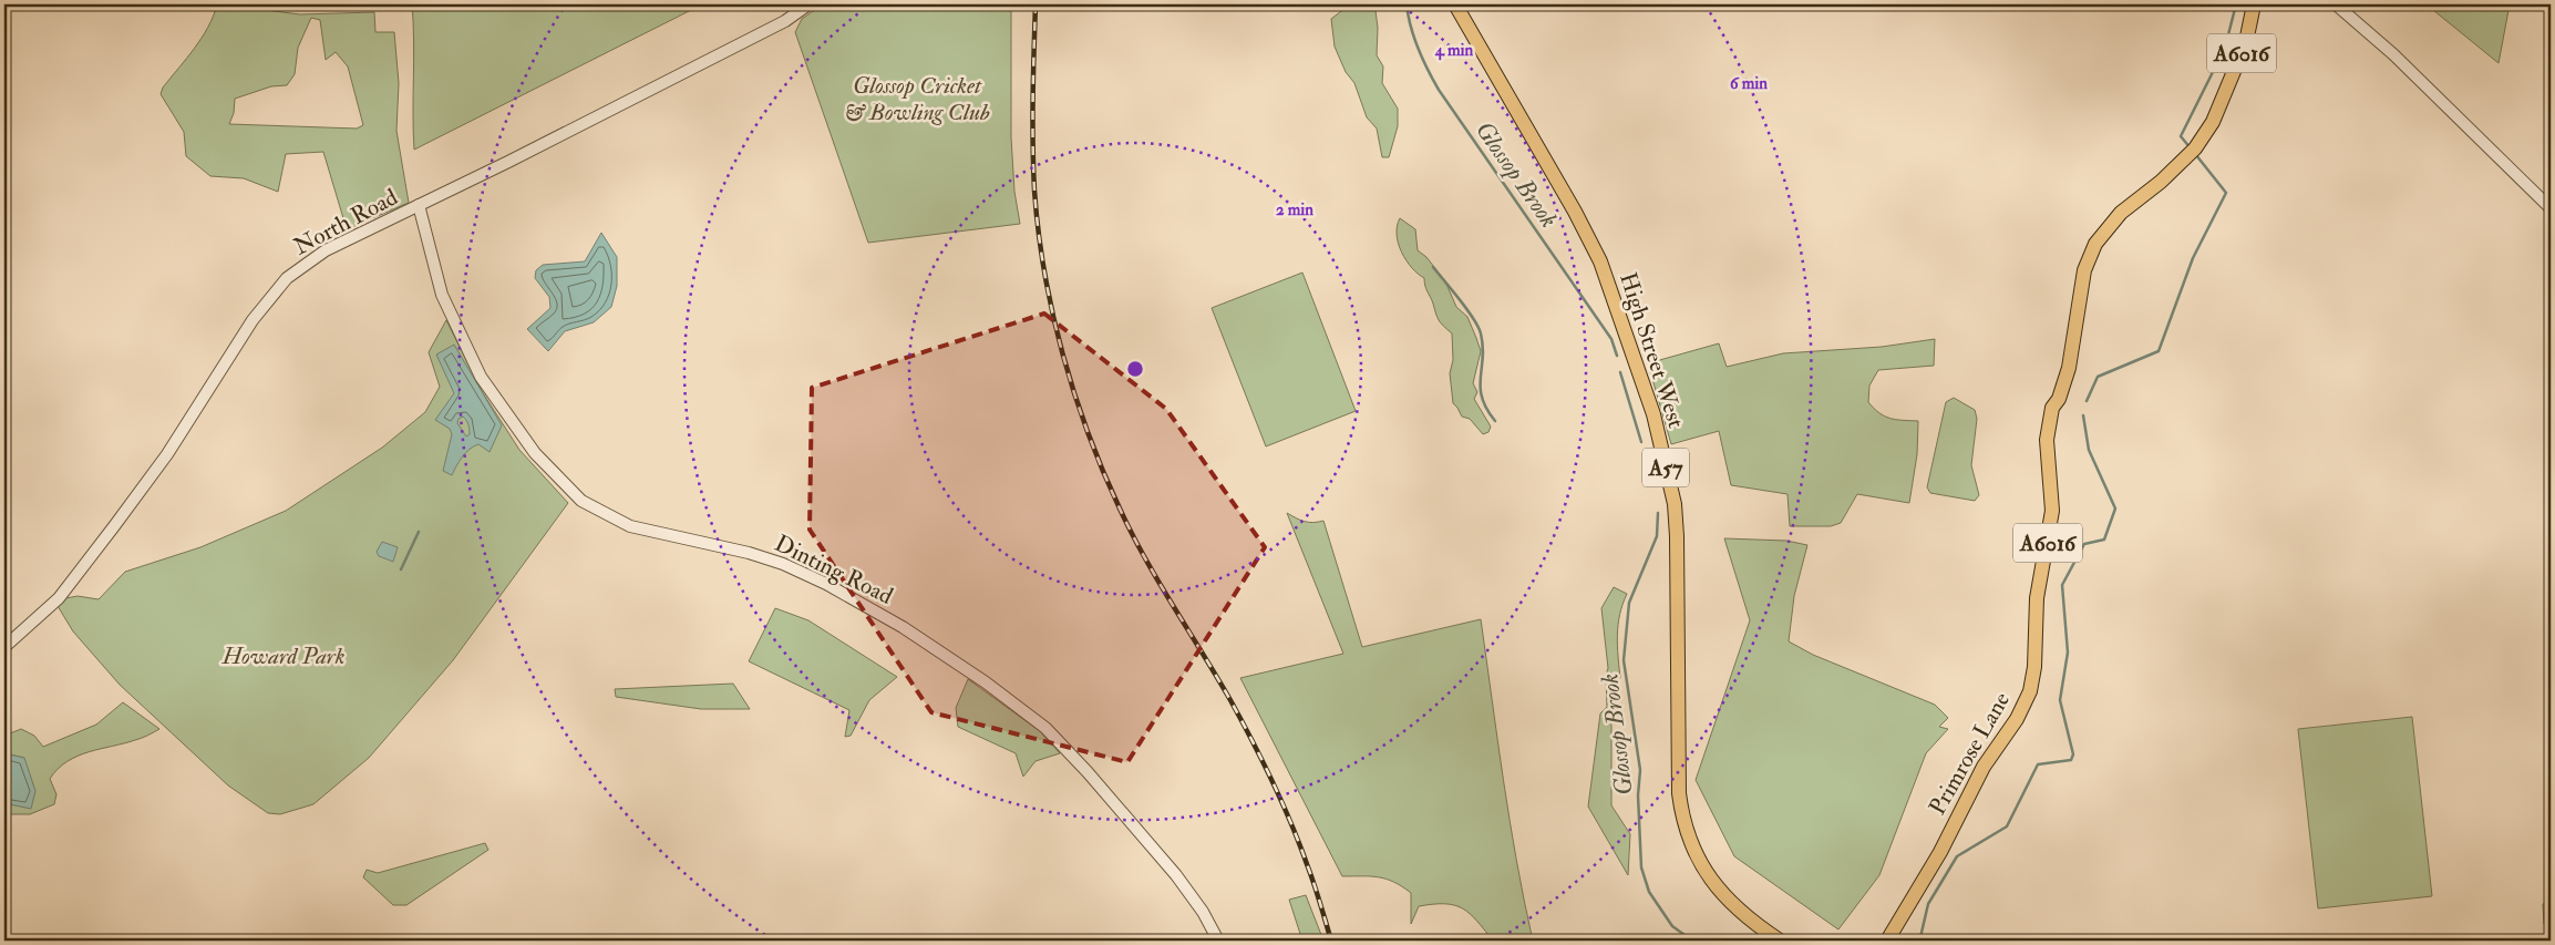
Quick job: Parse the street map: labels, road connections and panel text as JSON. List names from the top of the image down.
{
  "streets": {
    "main road": [
      "A6016",
      "High Street West",
      "A57",
      "Primrose Lane"
    ],
    "street": ["North Road", "Dinting Road"]
  },
  "crossings": [
    ["North Road", "Dinting Road"]
  ],
  "water": ["Glossop Brook"],
  "parks": ["Glossop Cricket & Bowling Club", "Howard Park"],
  "rings": ["4 min", "6 min", "2 min"]
}
